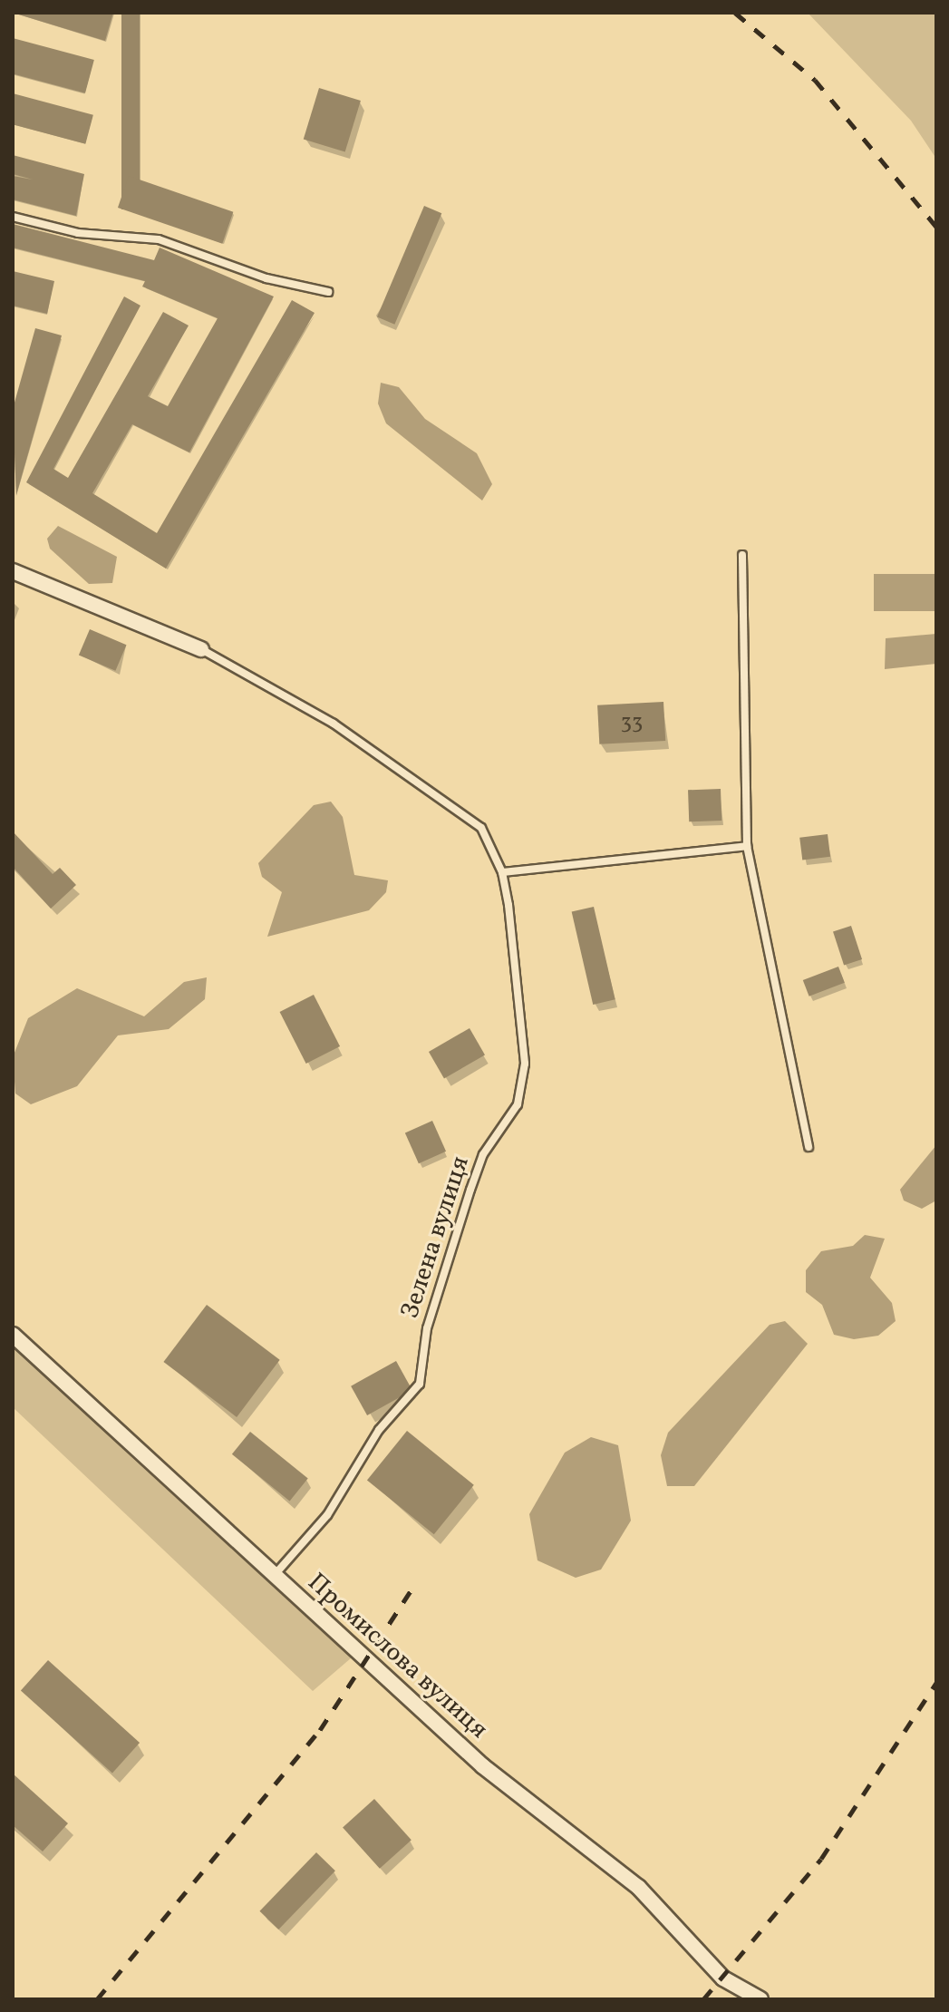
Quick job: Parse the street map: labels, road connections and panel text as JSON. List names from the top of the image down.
{
  "streets": {
    "street": ["Промислова вулиця"],
    "lane": ["Зелена вулиця"]
  },
  "crossings": [
    ["Зелена вулиця", "Промислова вулиця"]
  ],
  "house_numbers": ["33"]
}
